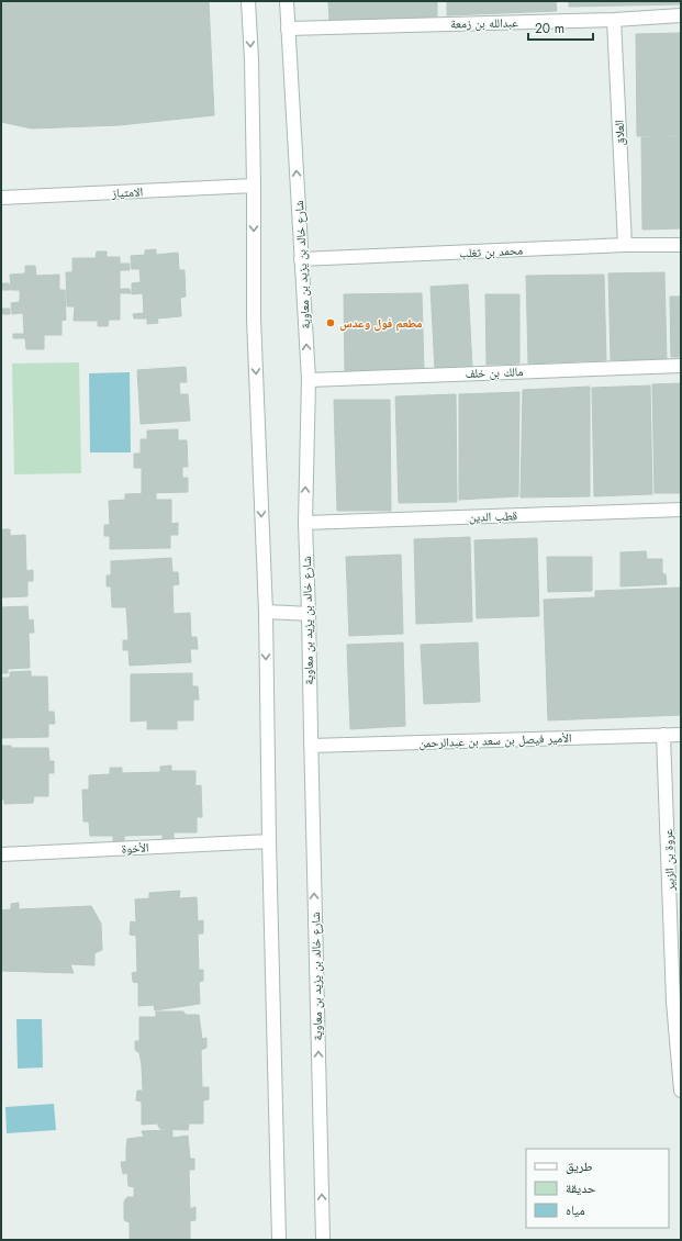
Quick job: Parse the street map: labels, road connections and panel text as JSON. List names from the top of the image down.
{
  "streets": {
    "street": [
      "عبدالله بن زمعة",
      "العلاق",
      "الامتياز",
      "محمد بن تغلب",
      "شارع خالد بن يزيد بن معاوية",
      "مالك بن خلف",
      "قطب الدين",
      "الأمير فيصل بن سعد بن عبدالرحمن",
      "الأخوة",
      "عروة بن الزبير"
    ]
  },
  "crossings": [
    ["عبدالله بن زمعة", "العلاق"],
    ["عبدالله بن زمعة", "شارع خالد بن يزيد بن معاوية"],
    ["العلاق", "محمد بن تغلب"],
    ["محمد بن تغلب", "شارع خالد بن يزيد بن معاوية"],
    ["شارع خالد بن يزيد بن معاوية", "مالك بن خلف"],
    ["شارع خالد بن يزيد بن معاوية", "قطب الدين"],
    ["شارع خالد بن يزيد بن معاوية", "الأمير فيصل بن سعد بن عبدالرحمن"],
    ["الأمير فيصل بن سعد بن عبدالرحمن", "عروة بن الزبير"]
  ],
  "places": ["مطعم فول وعدس"],
  "legend": ["طريق", "حديقة", "مياه"],
  "scale_bar": "20 m"
}
